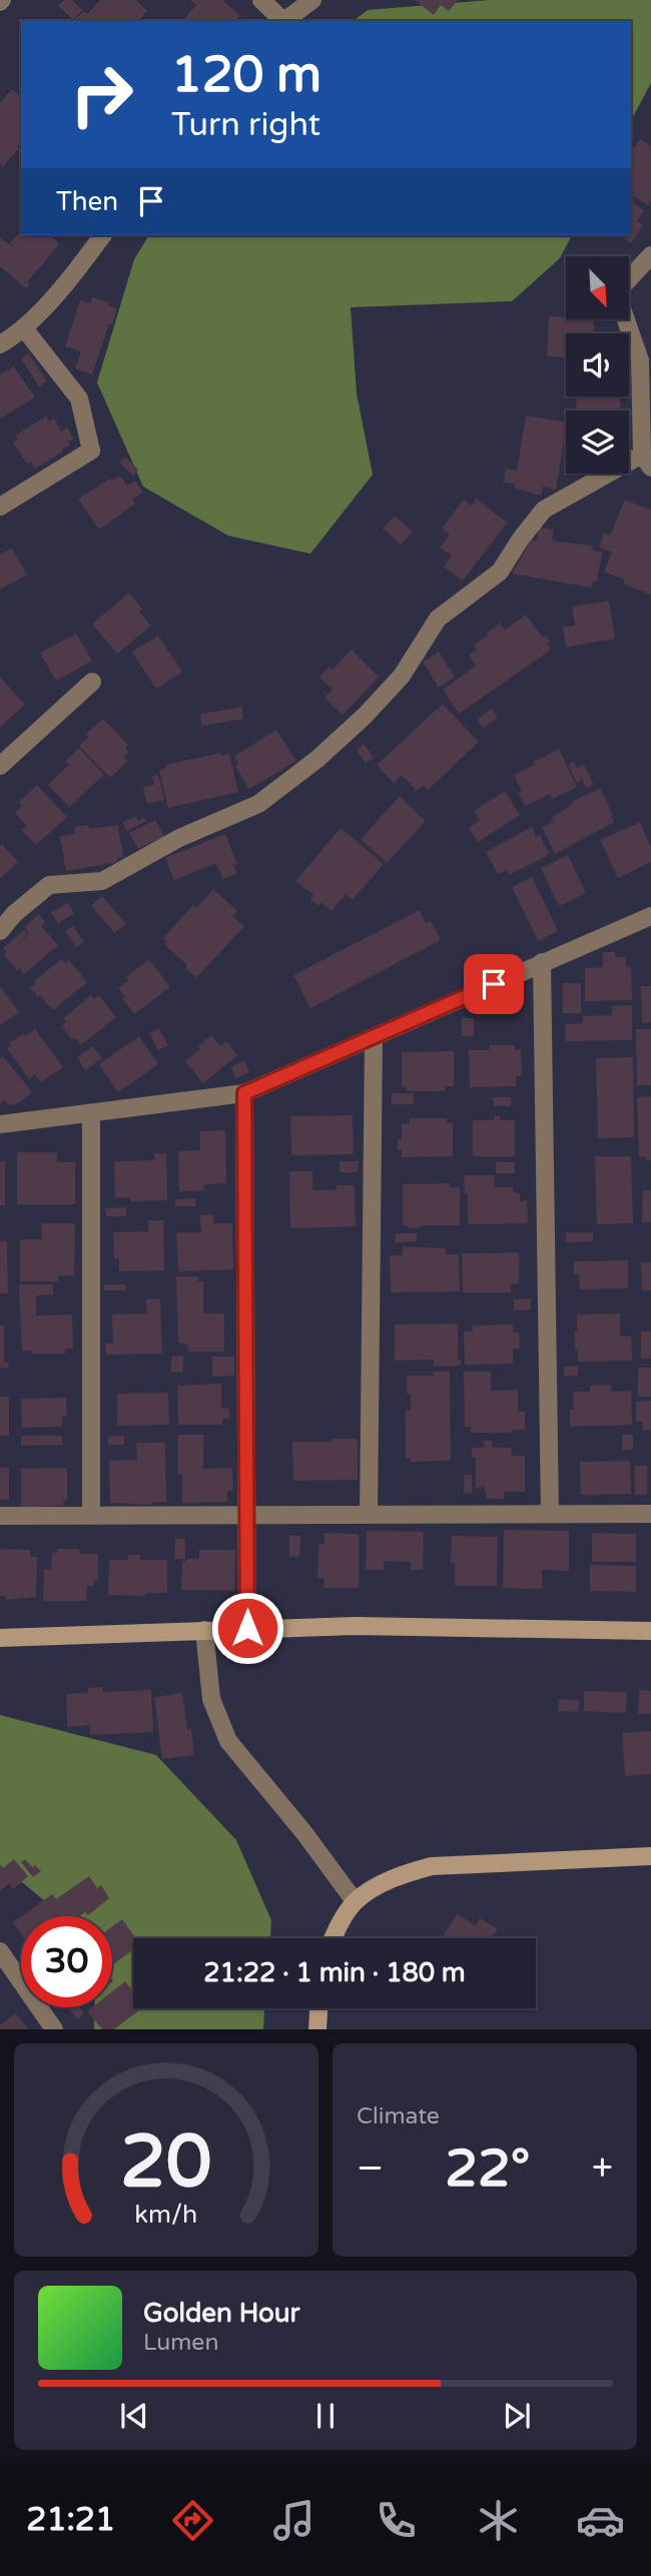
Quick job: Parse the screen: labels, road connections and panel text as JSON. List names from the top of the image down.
{
  "north": "bottom right",
  "page": {
    "turn": ["120 m", "Turn right"],
    "then": "Then",
    "limit": "30",
    "trip": "21:22 · 1 min · 180 m",
    "tile": "Climate",
    "heat": ["−", "22°", "+"],
    "song": ["Golden Hour", "Lumen"],
    "tabs": "21:21",
    "gauge": ["20", "km/h"]
  }
}
